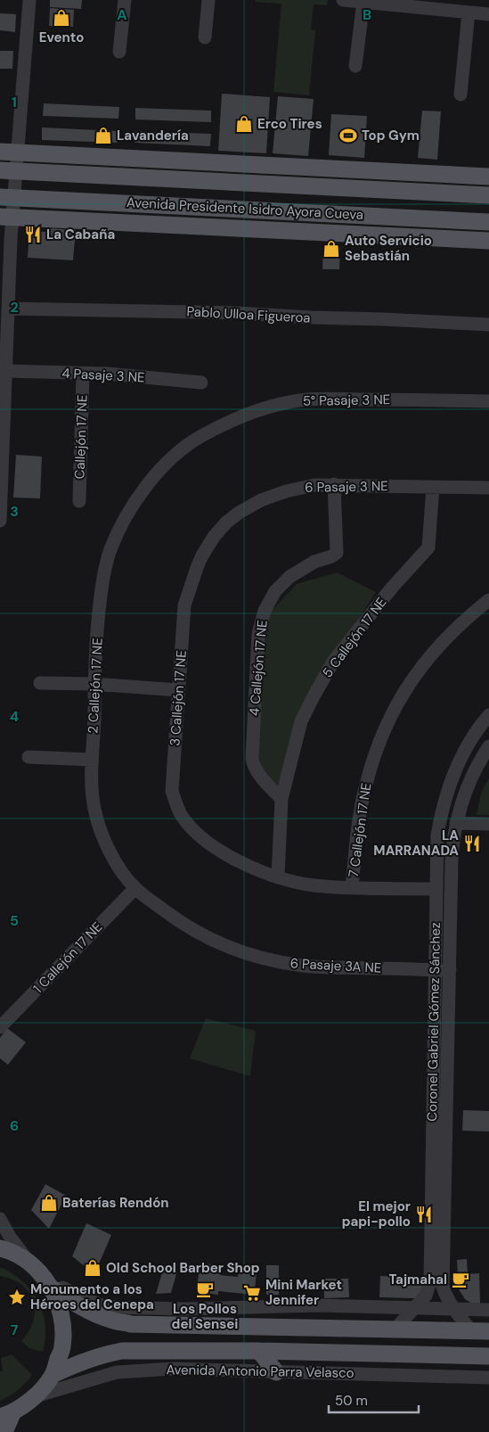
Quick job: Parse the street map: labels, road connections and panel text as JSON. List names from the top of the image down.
{
  "streets": {
    "main road": ["Avenida Presidente Isidro Ayora Cueva", "Avenida Antonio Parra Velasco"],
    "street": [
      "Pablo Ulloa Figueroa",
      "4 Pasaje 3 NE",
      "5° Pasaje 3 NE",
      "Callejón 17 NE",
      "6 Pasaje 3 NE",
      "5 Callejón 17 NE",
      "4 Callejón 17 NE",
      "2 Callejón 17 NE",
      "3 Callejón 17 NE",
      "7 Callejón 17 NE",
      "1 Callejón 17 NE",
      "6 Pasaje 3A NE",
      "Coronel Gabriel Gómez Sánchez"
    ]
  },
  "crossings": [
    ["4 Pasaje 3 NE", "Callejón 17 NE"],
    ["5° Pasaje 3 NE", "2 Callejón 17 NE"],
    ["6 Pasaje 3 NE", "5 Callejón 17 NE"],
    ["6 Pasaje 3 NE", "4 Callejón 17 NE"],
    ["6 Pasaje 3 NE", "3 Callejón 17 NE"],
    ["5 Callejón 17 NE", "4 Callejón 17 NE"],
    ["5 Callejón 17 NE", "3 Callejón 17 NE"],
    ["2 Callejón 17 NE", "6 Pasaje 3A NE"],
    ["1 Callejón 17 NE", "6 Pasaje 3A NE"],
    ["6 Pasaje 3A NE", "Coronel Gabriel Gómez Sánchez"]
  ],
  "places": {
    "shop": [
      "Evento",
      "Erco Tires",
      "Lavandería",
      "Auto Servicio Sebastián",
      "Baterías Rendón",
      "Old School Barber Shop"
    ],
    "sports": ["Top Gym"],
    "restaurant": ["La Cabaña", "LA MARRANADA", "El mejor papi-pollo"],
    "cafe": ["Tajmahal", "Los Pollos del Sensei"],
    "supermarket": ["Mini Market Jennifer"],
    "place": ["Monumento a los Héroes del Cenepa"]
  },
  "scale_bar": "50 m",
  "grid": {
    "columns": ["A", "B"],
    "rows": [
      "1",
      "2",
      "3",
      "4",
      "5",
      "6",
      "7"
    ]
  }
}
